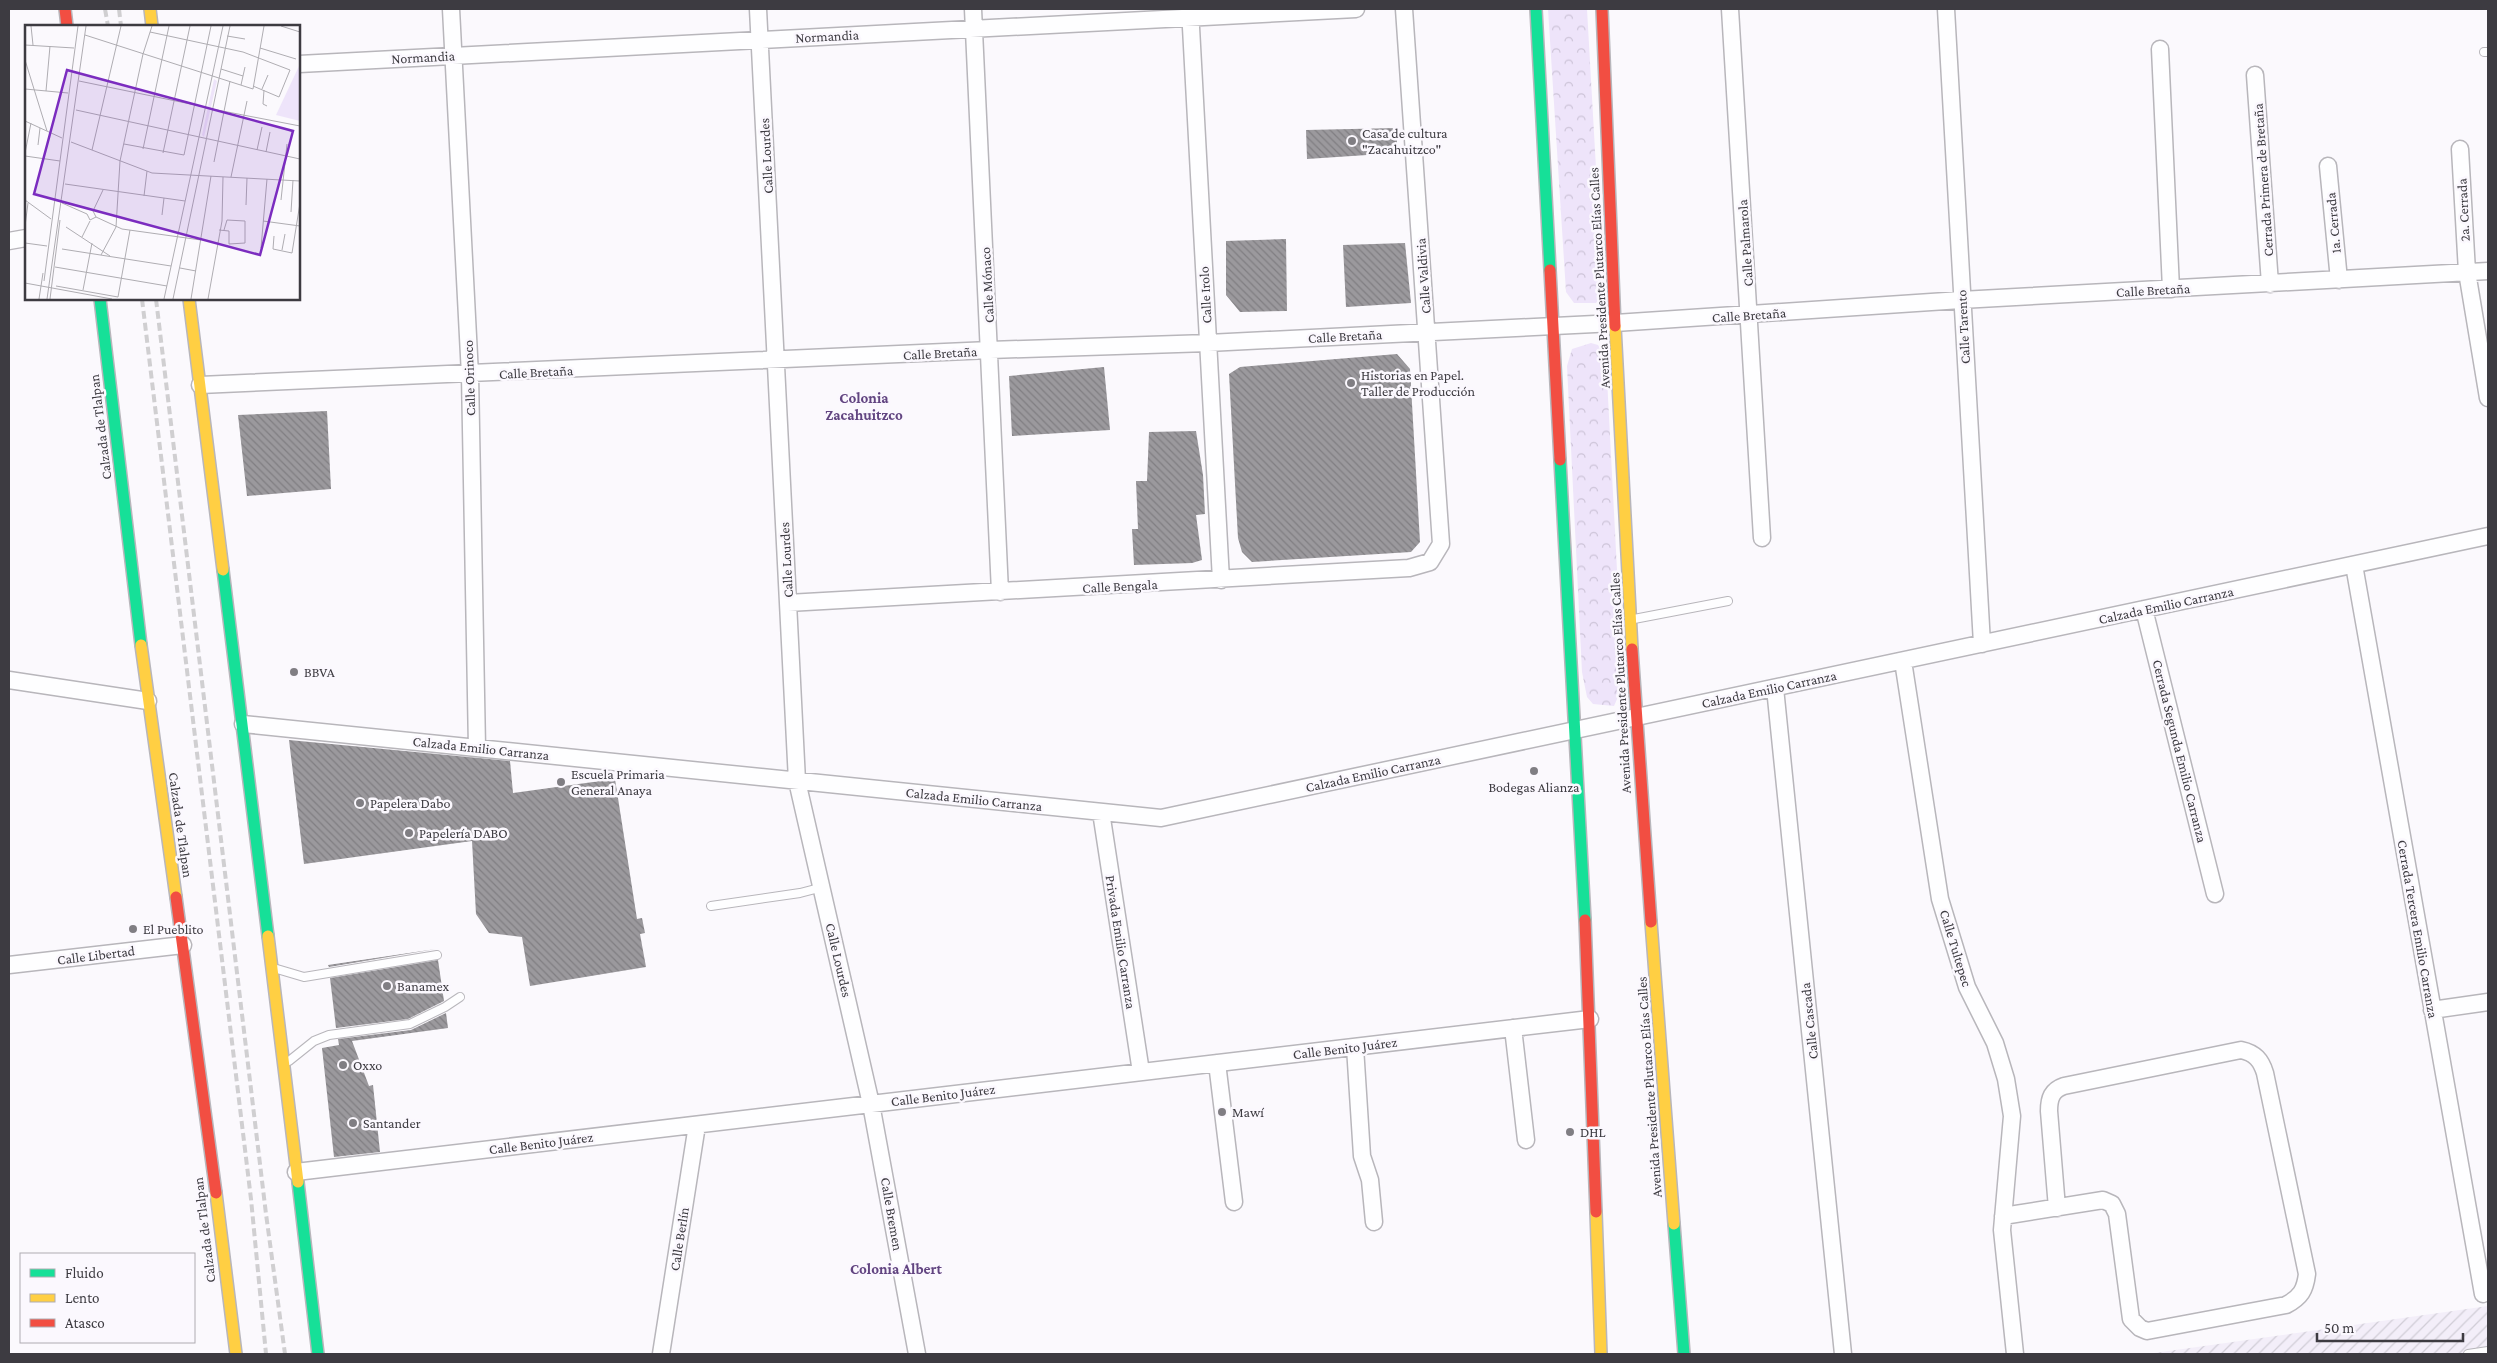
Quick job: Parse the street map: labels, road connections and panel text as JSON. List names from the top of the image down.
{
  "streets": {
    "main road": ["Avenida Presidente Plutarco Elías Calles", "Calzada de Tlalpan"],
    "street": [
      "Normandia",
      "Calle Lourdes",
      "Cerrada Primera de Bretaña",
      "2a. Cerrada",
      "1a. Cerrada",
      "Calle Palmarola",
      "Calle Valdivia",
      "Calle Mónaco",
      "Calle Bretaña",
      "Calle Irolo",
      "Calle Tarento",
      "Calle Orinoco",
      "Calle Bengala",
      "Calzada Emilio Carranza",
      "Cerrada Segunda Emilio Carranza",
      "Cerrada Tercera Emilio Carranza",
      "Privada Emilio Carranza",
      "Calle Tultepec",
      "Calle Libertad",
      "Calle Cascada",
      "Calle Benito Juárez",
      "Calle Bremen",
      "Calle Berlín"
    ]
  },
  "crossings": [
    ["Normandia", "Calle Lourdes"],
    ["Normandia", "Calle Mónaco"],
    ["Normandia", "Calle Irolo"],
    ["Normandia", "Calle Orinoco"],
    ["Calle Lourdes", "Calle Bretaña"],
    ["Calle Lourdes", "Calle Bengala"],
    ["Calle Lourdes", "Calzada Emilio Carranza"],
    ["Calle Lourdes", "Calle Benito Juárez"],
    ["Calle Lourdes", "Calle Bremen"],
    ["Cerrada Primera de Bretaña", "Calle Bretaña"],
    ["2a. Cerrada", "Calle Bretaña"],
    ["1a. Cerrada", "Calle Bretaña"],
    ["Calle Palmarola", "Calle Bretaña"],
    ["Calle Valdivia", "Calle Bretaña"],
    ["Calle Valdivia", "Calle Bengala"],
    ["Avenida Presidente Plutarco Elías Calles", "Calle Bretaña"],
    ["Avenida Presidente Plutarco Elías Calles", "Calzada Emilio Carranza"],
    ["Calle Mónaco", "Calle Bretaña"],
    ["Calle Mónaco", "Calle Bengala"],
    ["Calle Bretaña", "Calle Irolo"],
    ["Calle Bretaña", "Calle Tarento"],
    ["Calle Bretaña", "Calle Orinoco"],
    ["Calle Irolo", "Calle Bengala"],
    ["Calle Tarento", "Calzada Emilio Carranza"],
    ["Calle Orinoco", "Calzada Emilio Carranza"],
    ["Calzada de Tlalpan", "Calle Libertad"],
    ["Calzada Emilio Carranza", "Cerrada Segunda Emilio Carranza"],
    ["Calzada Emilio Carranza", "Cerrada Tercera Emilio Carranza"],
    ["Calzada Emilio Carranza", "Privada Emilio Carranza"],
    ["Calzada Emilio Carranza", "Calle Tultepec"],
    ["Calzada Emilio Carranza", "Calle Cascada"],
    ["Privada Emilio Carranza", "Calle Benito Juárez"],
    ["Calle Benito Juárez", "Calle Bremen"],
    ["Calle Benito Juárez", "Calle Berlín"]
  ],
  "districts": ["Colonia Zacahuitzco", "Colonia Albert"],
  "places": [
    "Casa de cultura \"Zacahuitzco\"",
    "Historias en Papel. Taller de Producción",
    "BBVA",
    "Bodegas Alianza",
    "Escuela Primaria General Anaya",
    "Papelera Dabo",
    "Papelería DABO",
    "El Pueblito",
    "Banamex",
    "Oxxo",
    "Mawí",
    "Santander",
    "DHL"
  ],
  "legend": ["Fluido", "Lento", "Atasco"],
  "scale_bar": "50 m"
}
